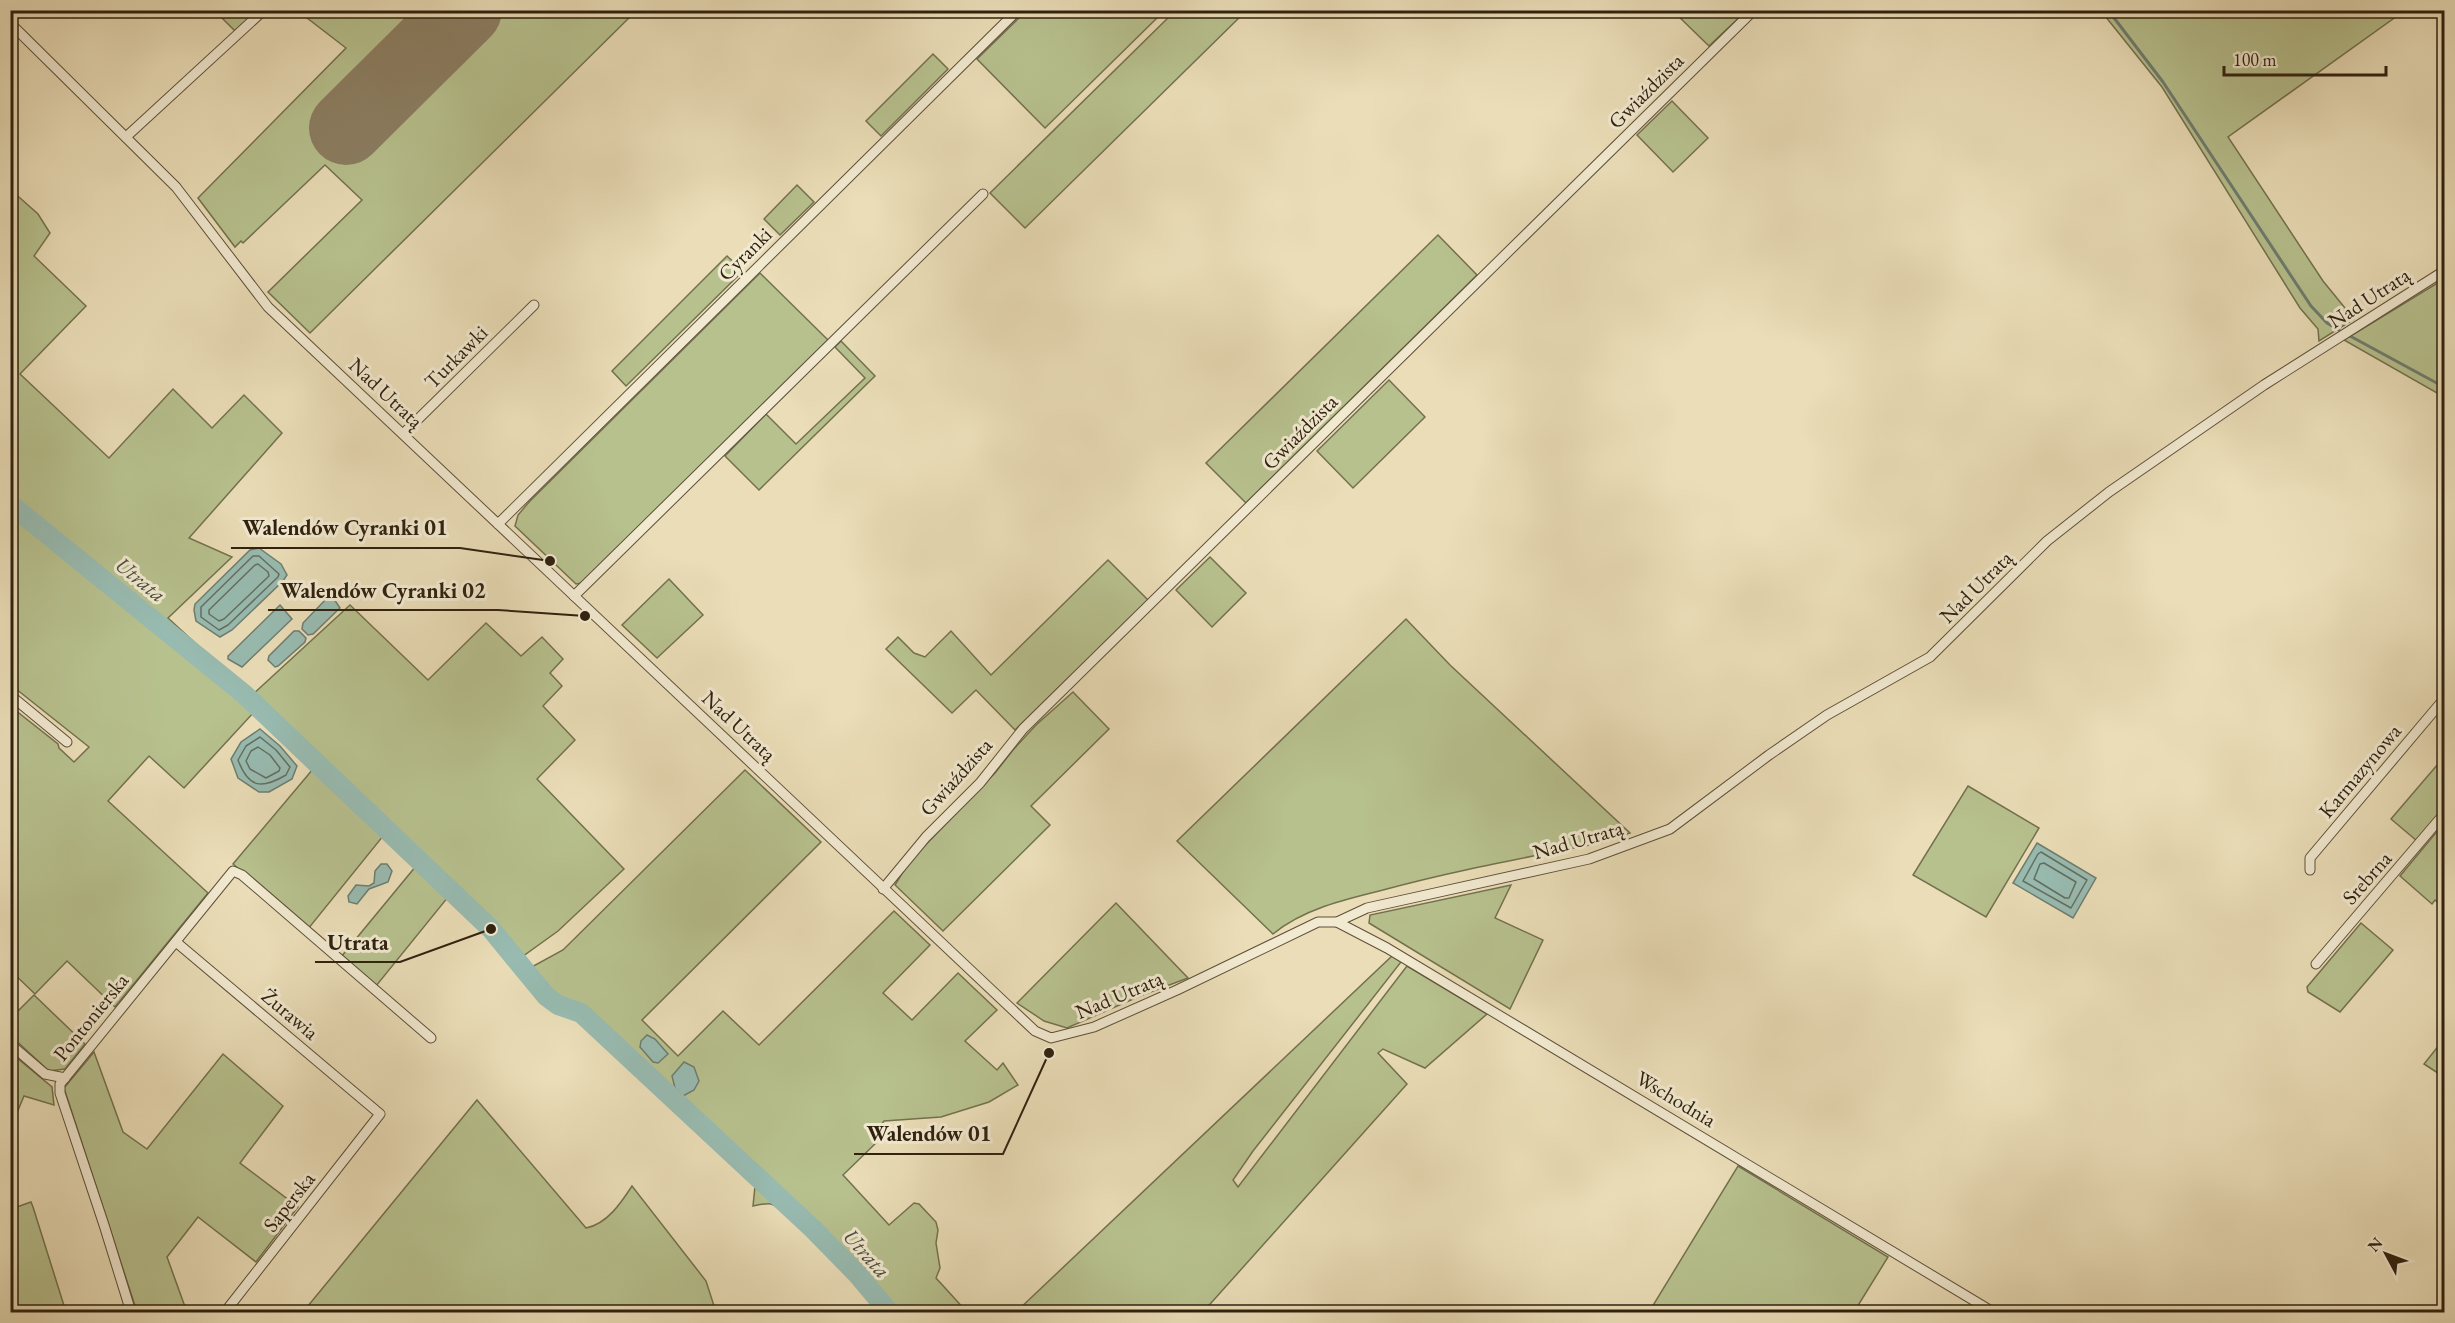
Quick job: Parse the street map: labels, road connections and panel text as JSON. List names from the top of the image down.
{
  "streets": {
    "street": [
      "Gwiaździsta",
      "Cyranki",
      "Nad Utratą",
      "Turkawki",
      "Karmazynowa",
      "Srebrna",
      "Żurawia",
      "Pontonierska",
      "Wschodnia",
      "Saperska"
    ]
  },
  "crossings": [
    ["Gwiaździsta", "Nad Utratą"],
    ["Cyranki", "Nad Utratą"],
    ["Nad Utratą", "Turkawki"],
    ["Nad Utratą", "Wschodnia"],
    ["Żurawia", "Pontonierska"],
    ["Żurawia", "Saperska"]
  ],
  "water": ["Utrata"],
  "places": [
    "Walendów Cyranki 01",
    "Walendów Cyranki 02",
    "Utrata",
    "Walendów 01"
  ],
  "scale_bar": "100 m",
  "north": "top left"
}
